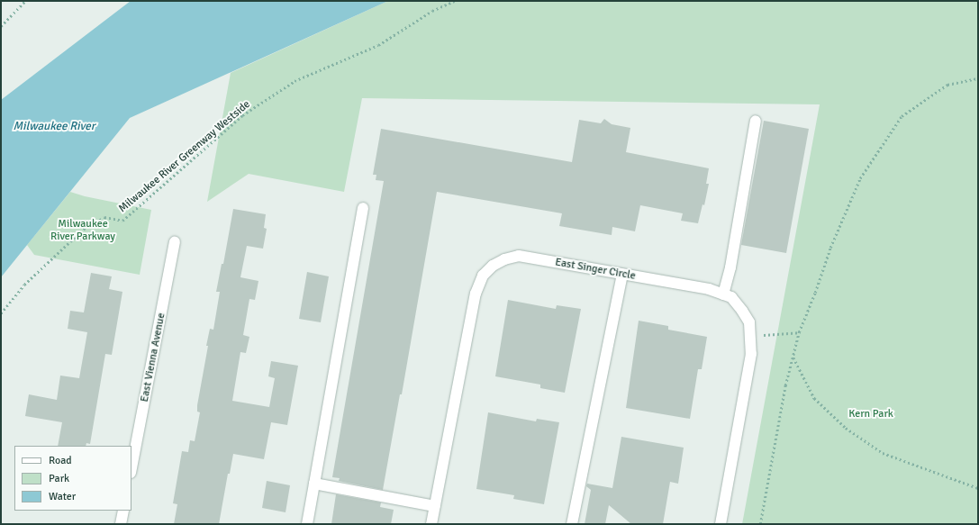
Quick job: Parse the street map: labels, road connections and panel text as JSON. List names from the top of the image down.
{
  "streets": {
    "street": ["East Singer Circle", "East Vienna Avenue"],
    "path": ["Milwaukee River Greenway Westside"]
  },
  "water": ["Milwaukee River"],
  "parks": ["Milwaukee River Parkway", "Kern Park"],
  "legend": ["Road", "Park", "Water"]
}
